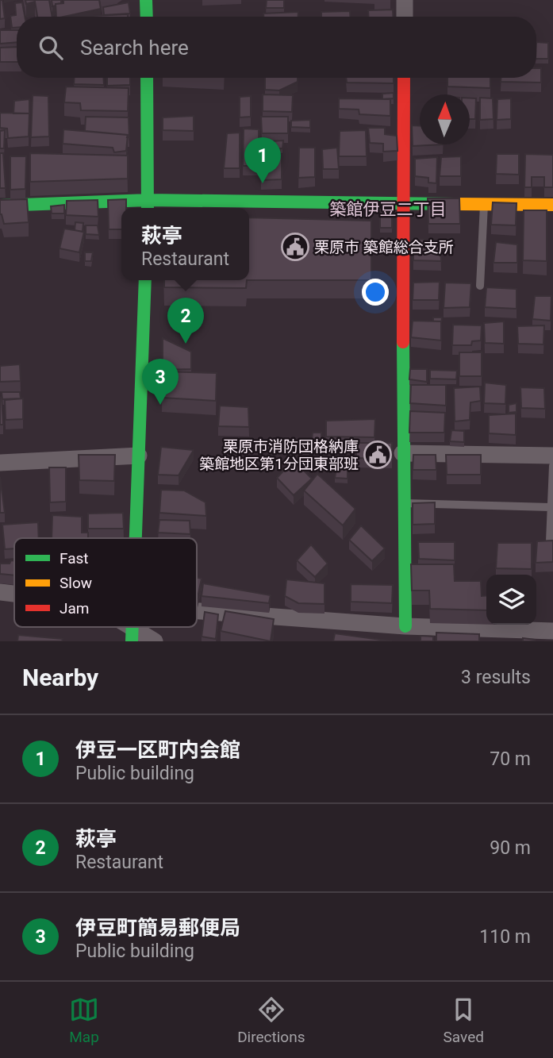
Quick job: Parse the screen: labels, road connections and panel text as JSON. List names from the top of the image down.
{
  "districts": ["築館伊豆二丁目"],
  "places": {
    "public building": ["栗原市 築館総合支所", "栗原市消防団格納庫 築館地区第1分団東部班"]
  },
  "legend": ["Fast", "Slow", "Jam"],
  "north": "top",
  "page": {
    "search": "Search here",
    "pins": ["1", "2", "3"],
    "popup": ["萩亭", "Restaurant"],
    "heading": ["Nearby", "3 results"],
    "list": [
      {
        "mark": "1",
        "name": "伊豆一区町内会館",
        "note": "Public building",
        "value": "70 m"
      },
      {
        "mark": "2",
        "name": "萩亭",
        "note": "Restaurant",
        "value": "90 m"
      },
      {
        "mark": "3",
        "name": "伊豆町簡易郵便局",
        "note": "Public building",
        "value": "110 m"
      }
    ],
    "nav": ["Map", "Directions", "Saved"]
  }
}
